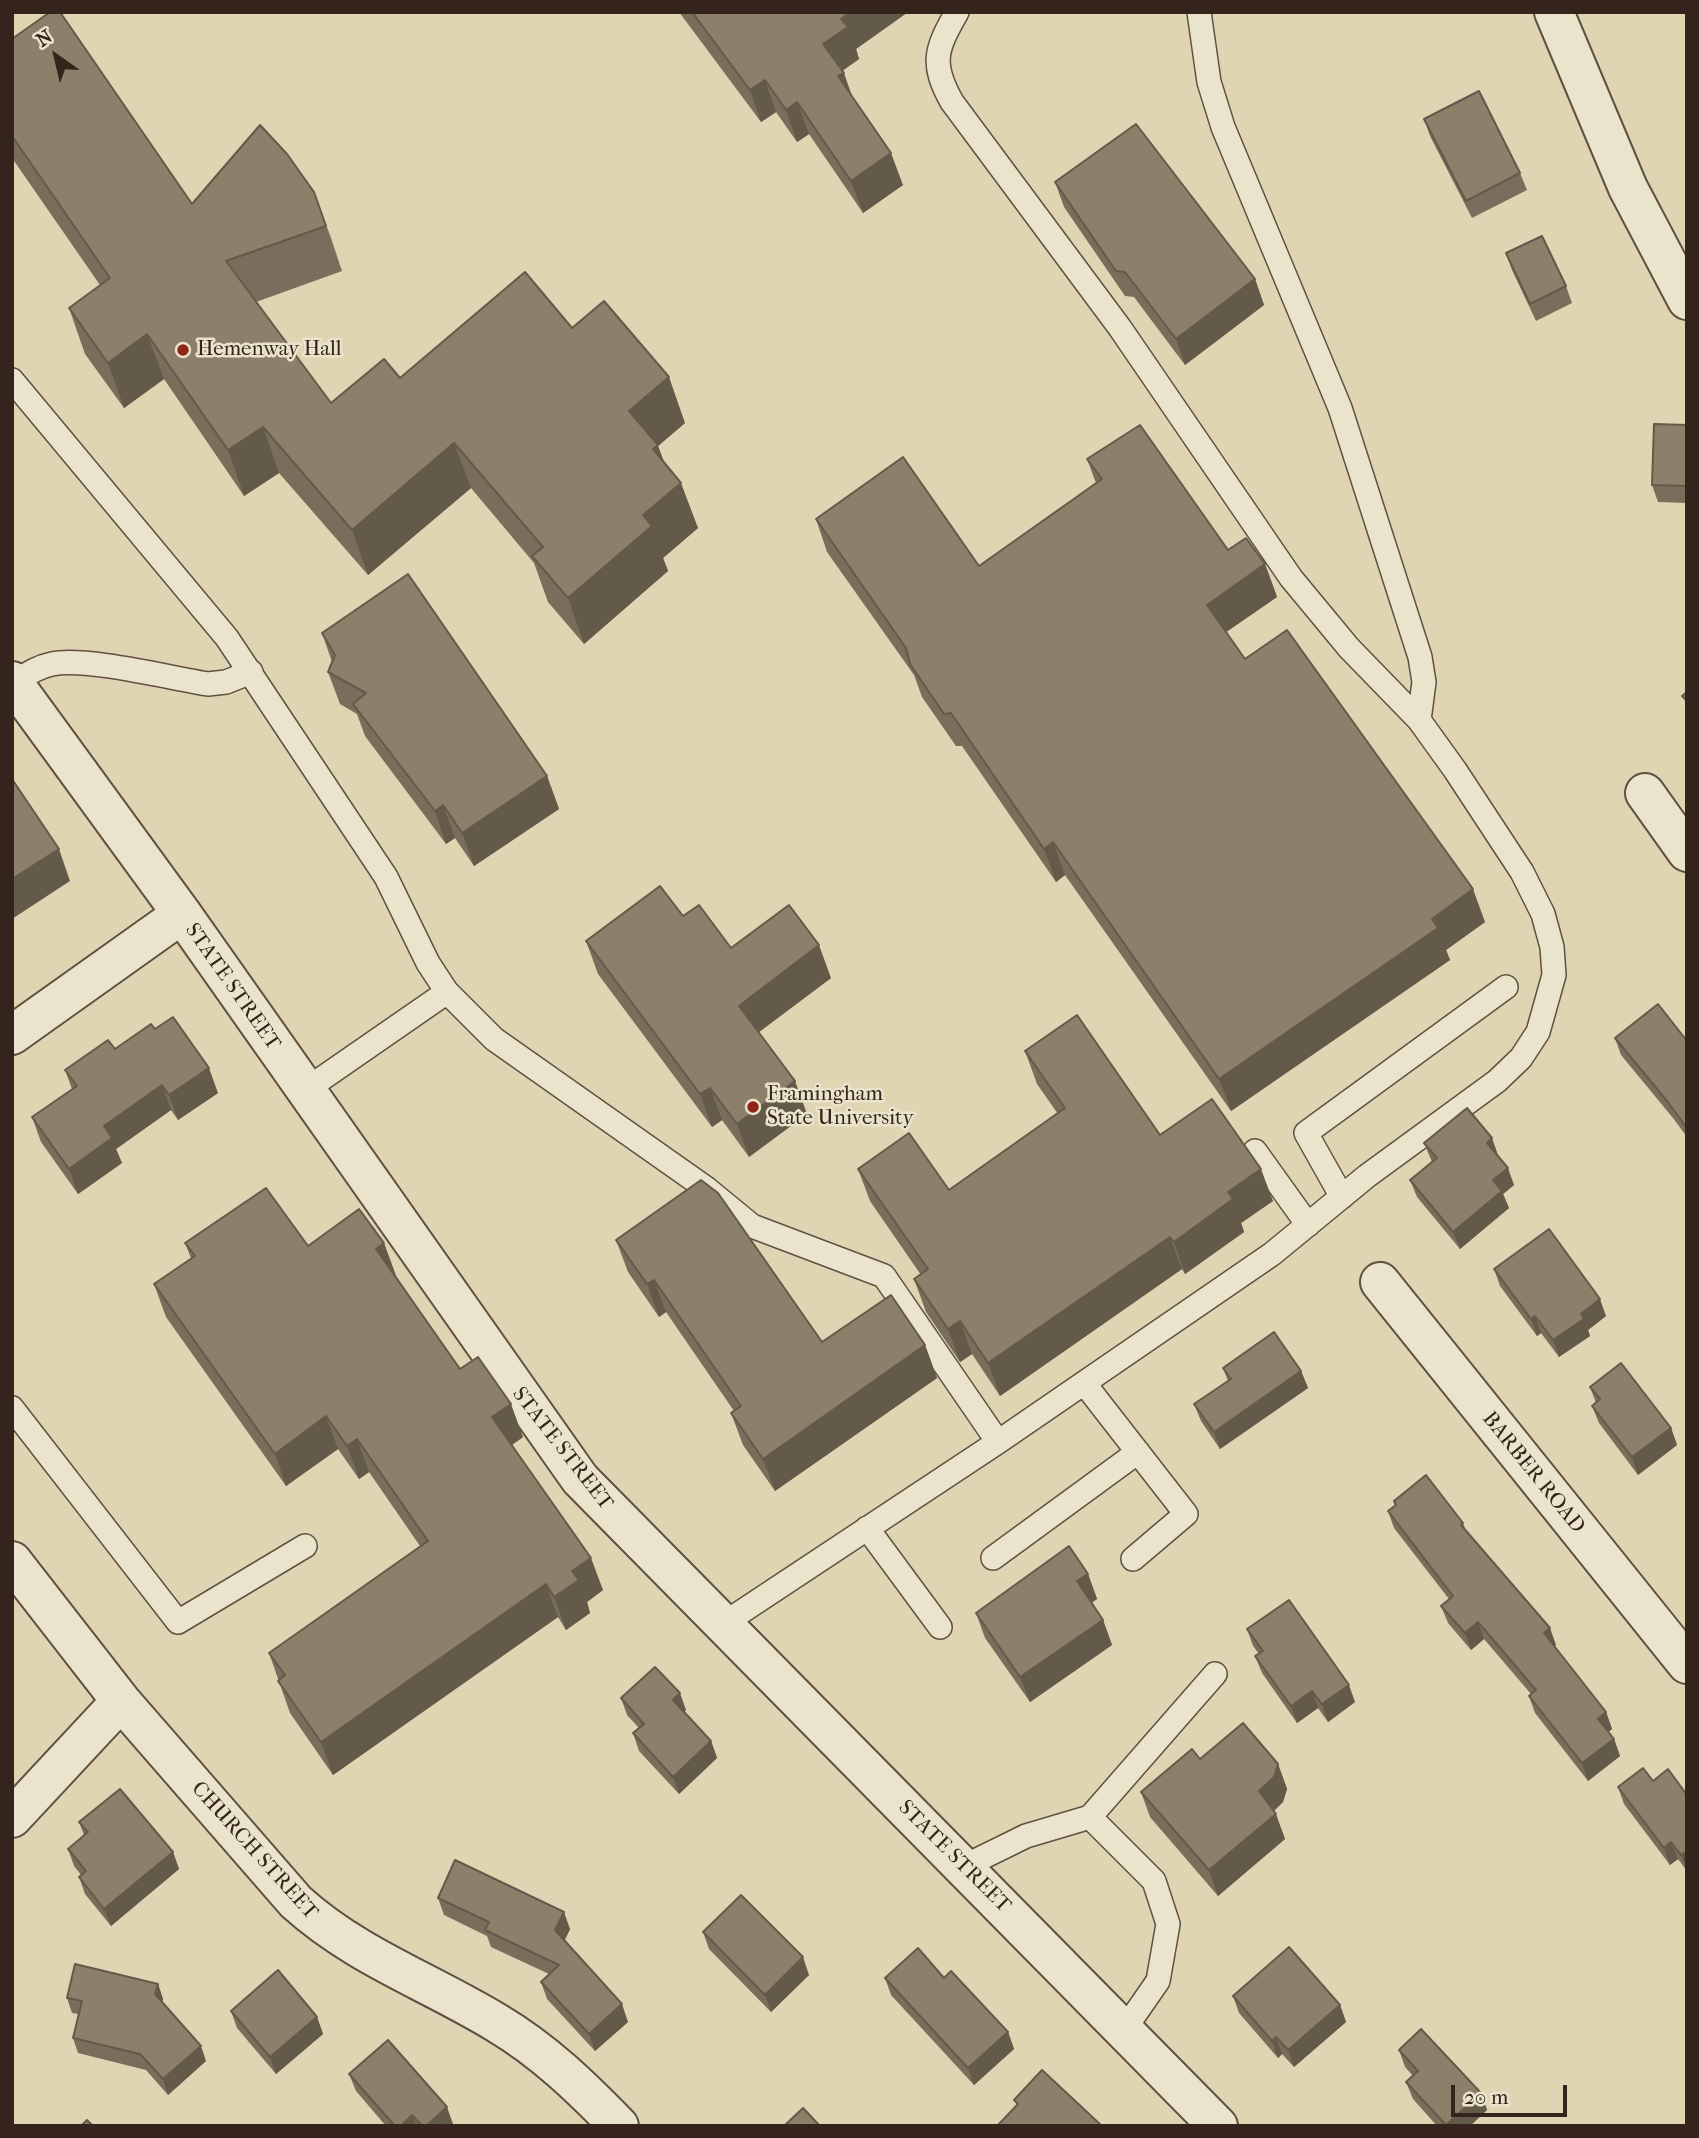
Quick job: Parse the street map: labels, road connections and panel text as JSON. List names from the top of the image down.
{
  "streets": {
    "street": ["STATE STREET", "BARBER ROAD", "CHURCH STREET"]
  },
  "places": ["Hemenway Hall", "Framingham State University"],
  "scale_bar": "20 m",
  "north": "top left"
}
